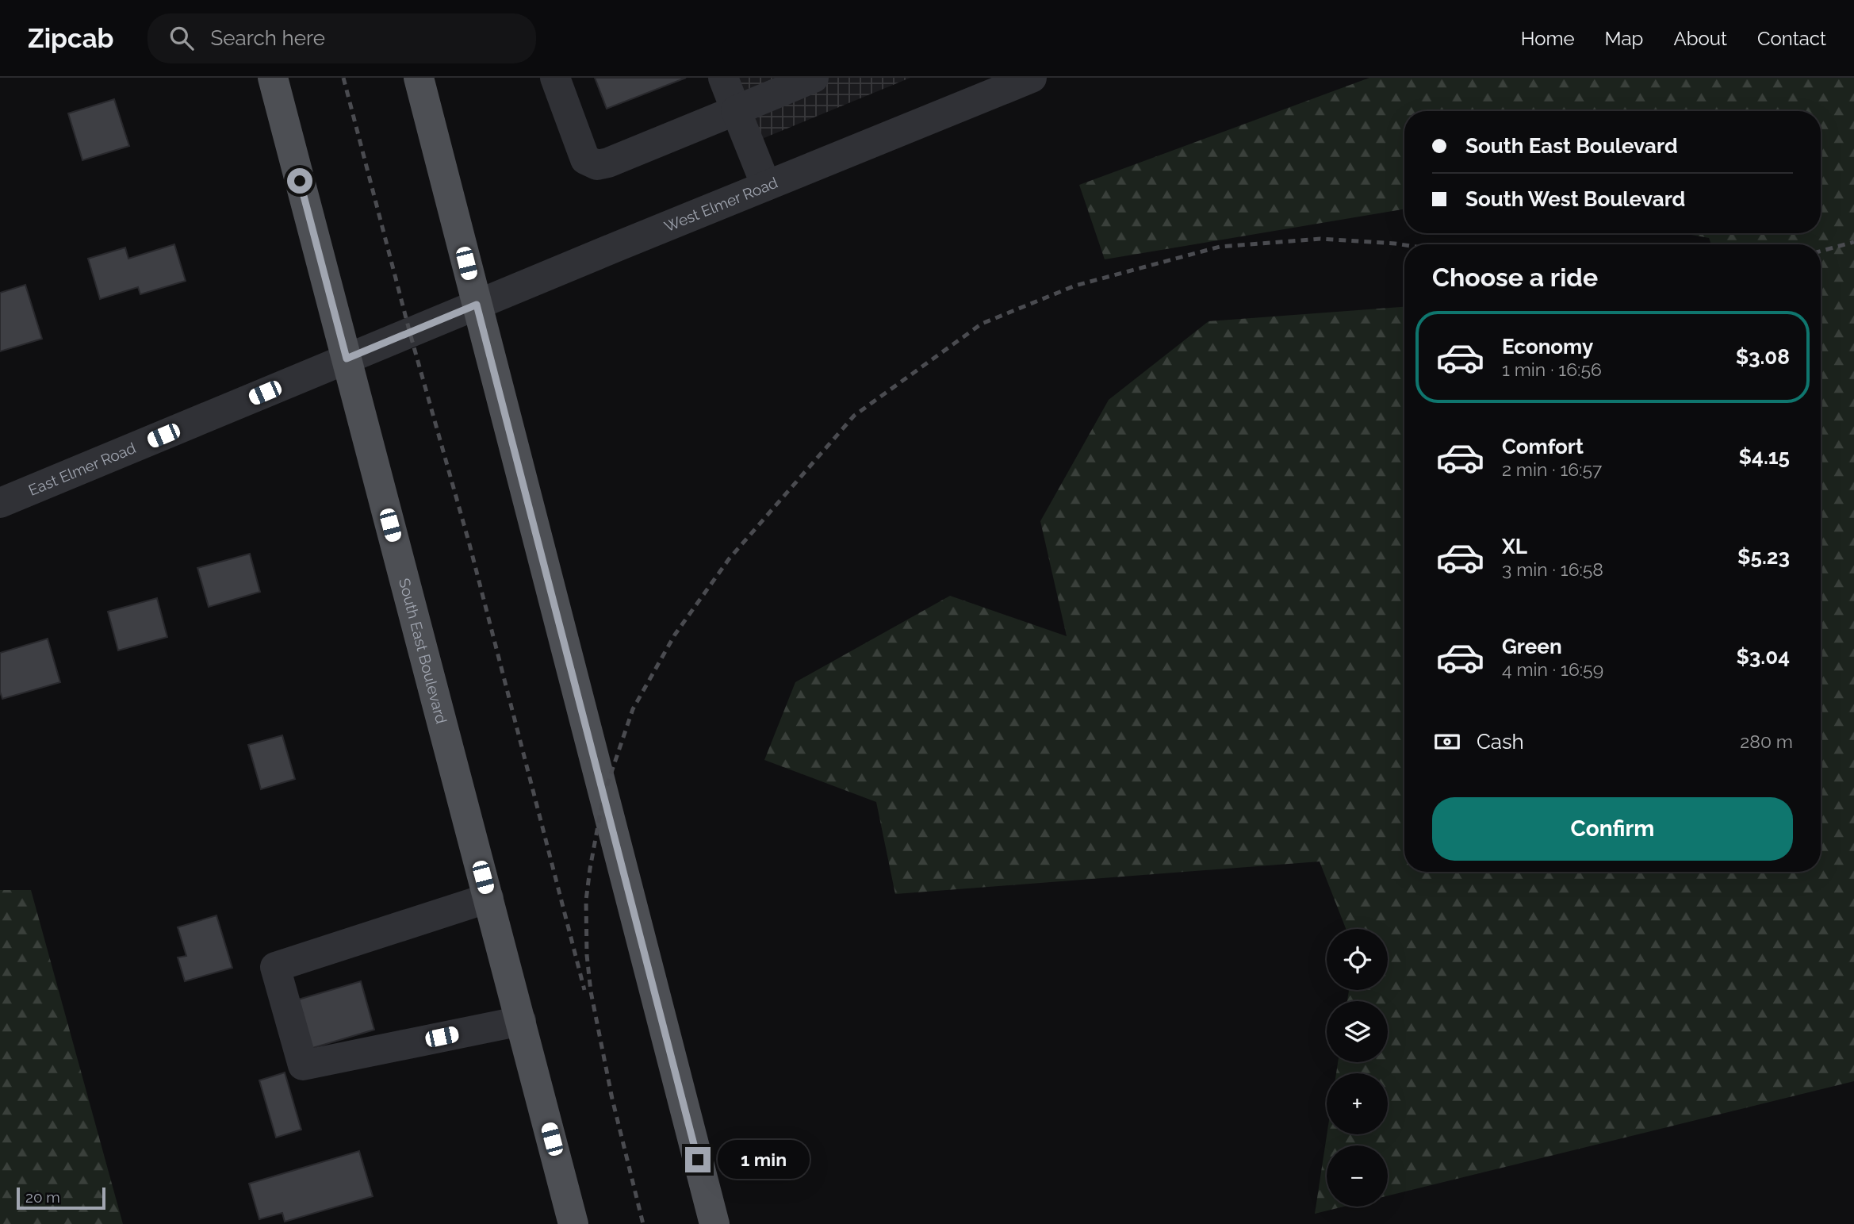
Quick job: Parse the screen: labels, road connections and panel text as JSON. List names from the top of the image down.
{
  "streets": {
    "main road": ["South East Boulevard"],
    "street": ["West Elmer Road", "East Elmer Road"]
  },
  "crossings": [
    ["West Elmer Road", "East Elmer Road"],
    ["East Elmer Road", "South East Boulevard"]
  ],
  "scale_bar": "20 m",
  "page": {
    "header": "Zipcab",
    "search": "Search here",
    "nav": [
      "Home",
      "Map",
      "About",
      "Contact"
    ],
    "banner": ["South East Boulevard", "South West Boulevard"],
    "heading": "Choose a ride",
    "list": [
      {
        "name": "Economy",
        "note": "1 min · 16:56",
        "value": "$3.08"
      },
      {
        "name": "Comfort",
        "note": "2 min · 16:57",
        "value": "$4.15"
      },
      {
        "name": "XL",
        "note": "3 min · 16:58",
        "value": "$5.23"
      },
      {
        "name": "Green",
        "note": "4 min · 16:59",
        "value": "$3.04"
      }
    ],
    "pay": ["Cash", "280 m"],
    "buttons": "Confirm",
    "map_buttons": ["+", "−"],
    "bubble": "1 min",
    "scale": "20 m"
  }
}
